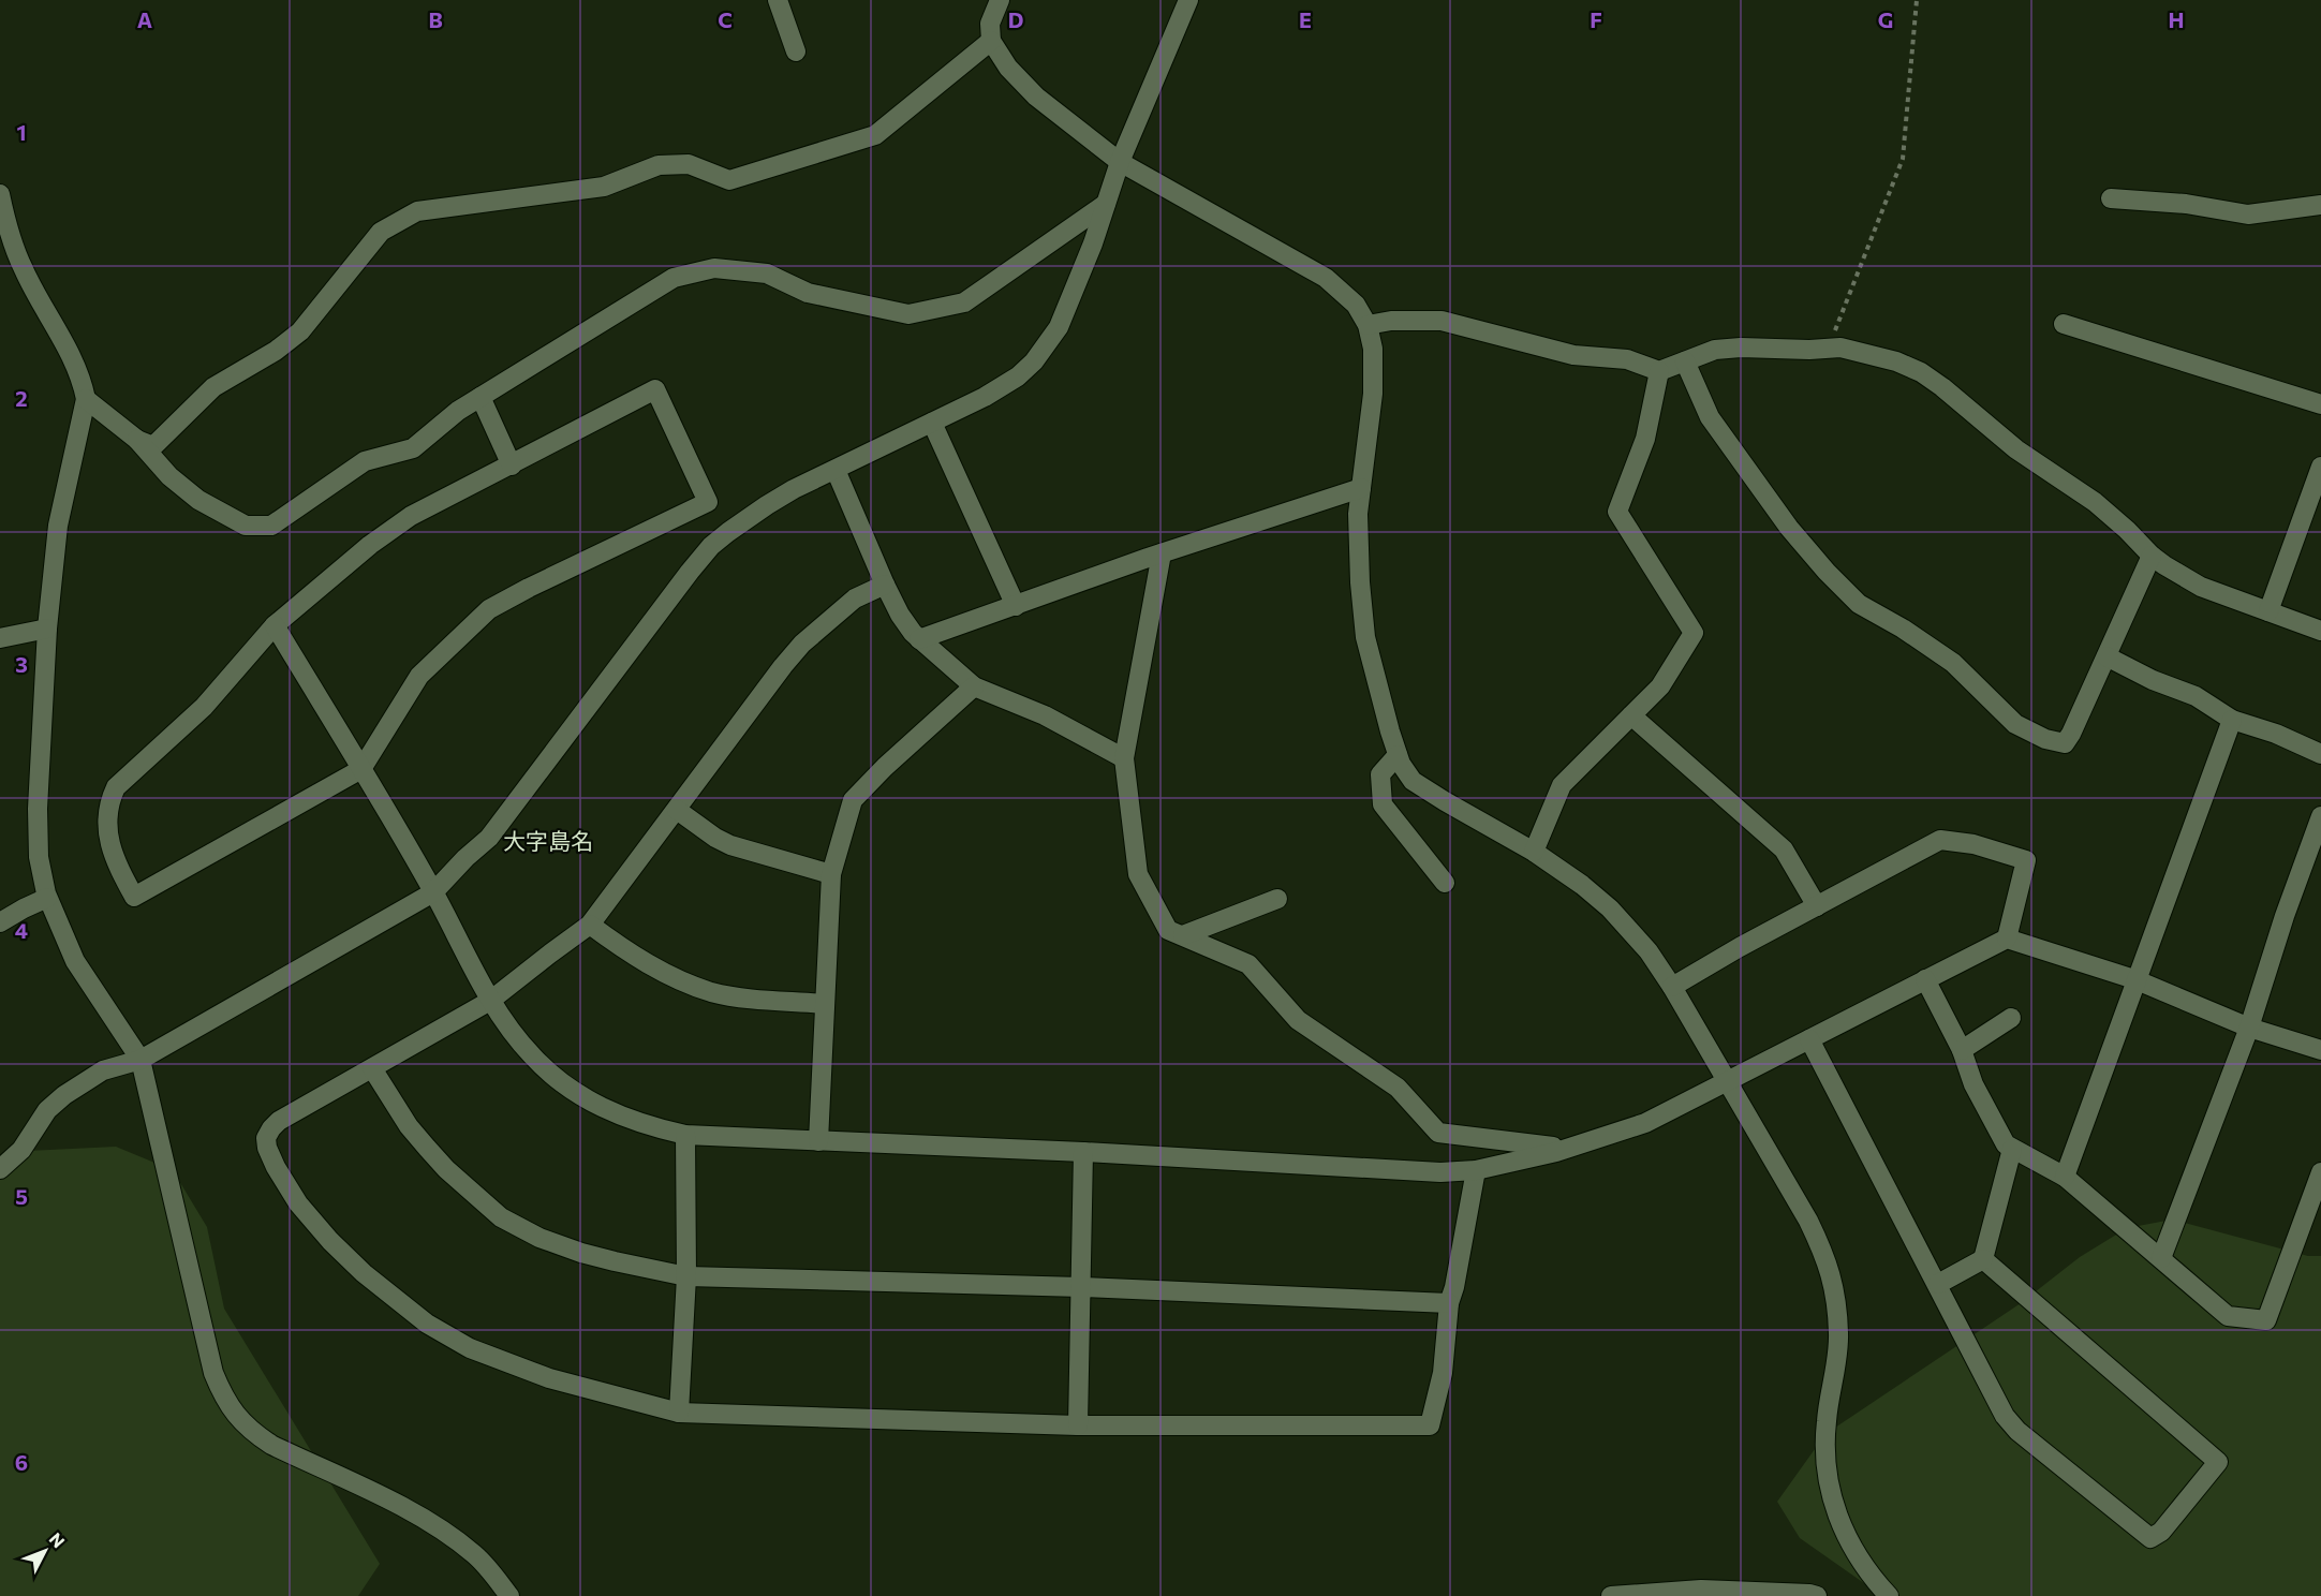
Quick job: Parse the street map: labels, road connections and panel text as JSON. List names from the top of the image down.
{
  "districts": ["大字島名"],
  "north": "top right",
  "grid": {
    "columns": [
      "A",
      "B",
      "C",
      "D",
      "E",
      "F",
      "G",
      "H"
    ],
    "rows": [
      "1",
      "2",
      "3",
      "4",
      "5",
      "6"
    ]
  }
}
